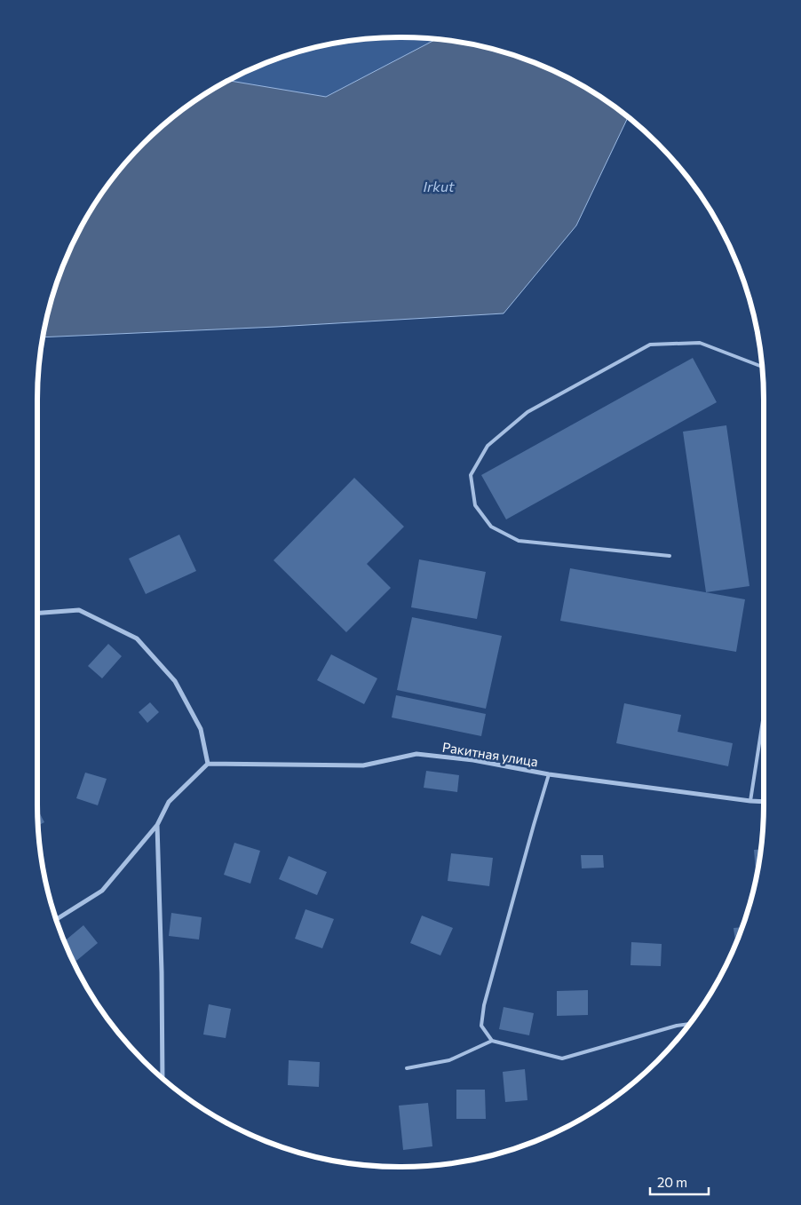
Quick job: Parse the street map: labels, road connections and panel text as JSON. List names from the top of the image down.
{
  "streets": {
    "street": ["Ракитная улица"]
  },
  "water": ["Irkut"],
  "scale_bar": "20 m"
}
